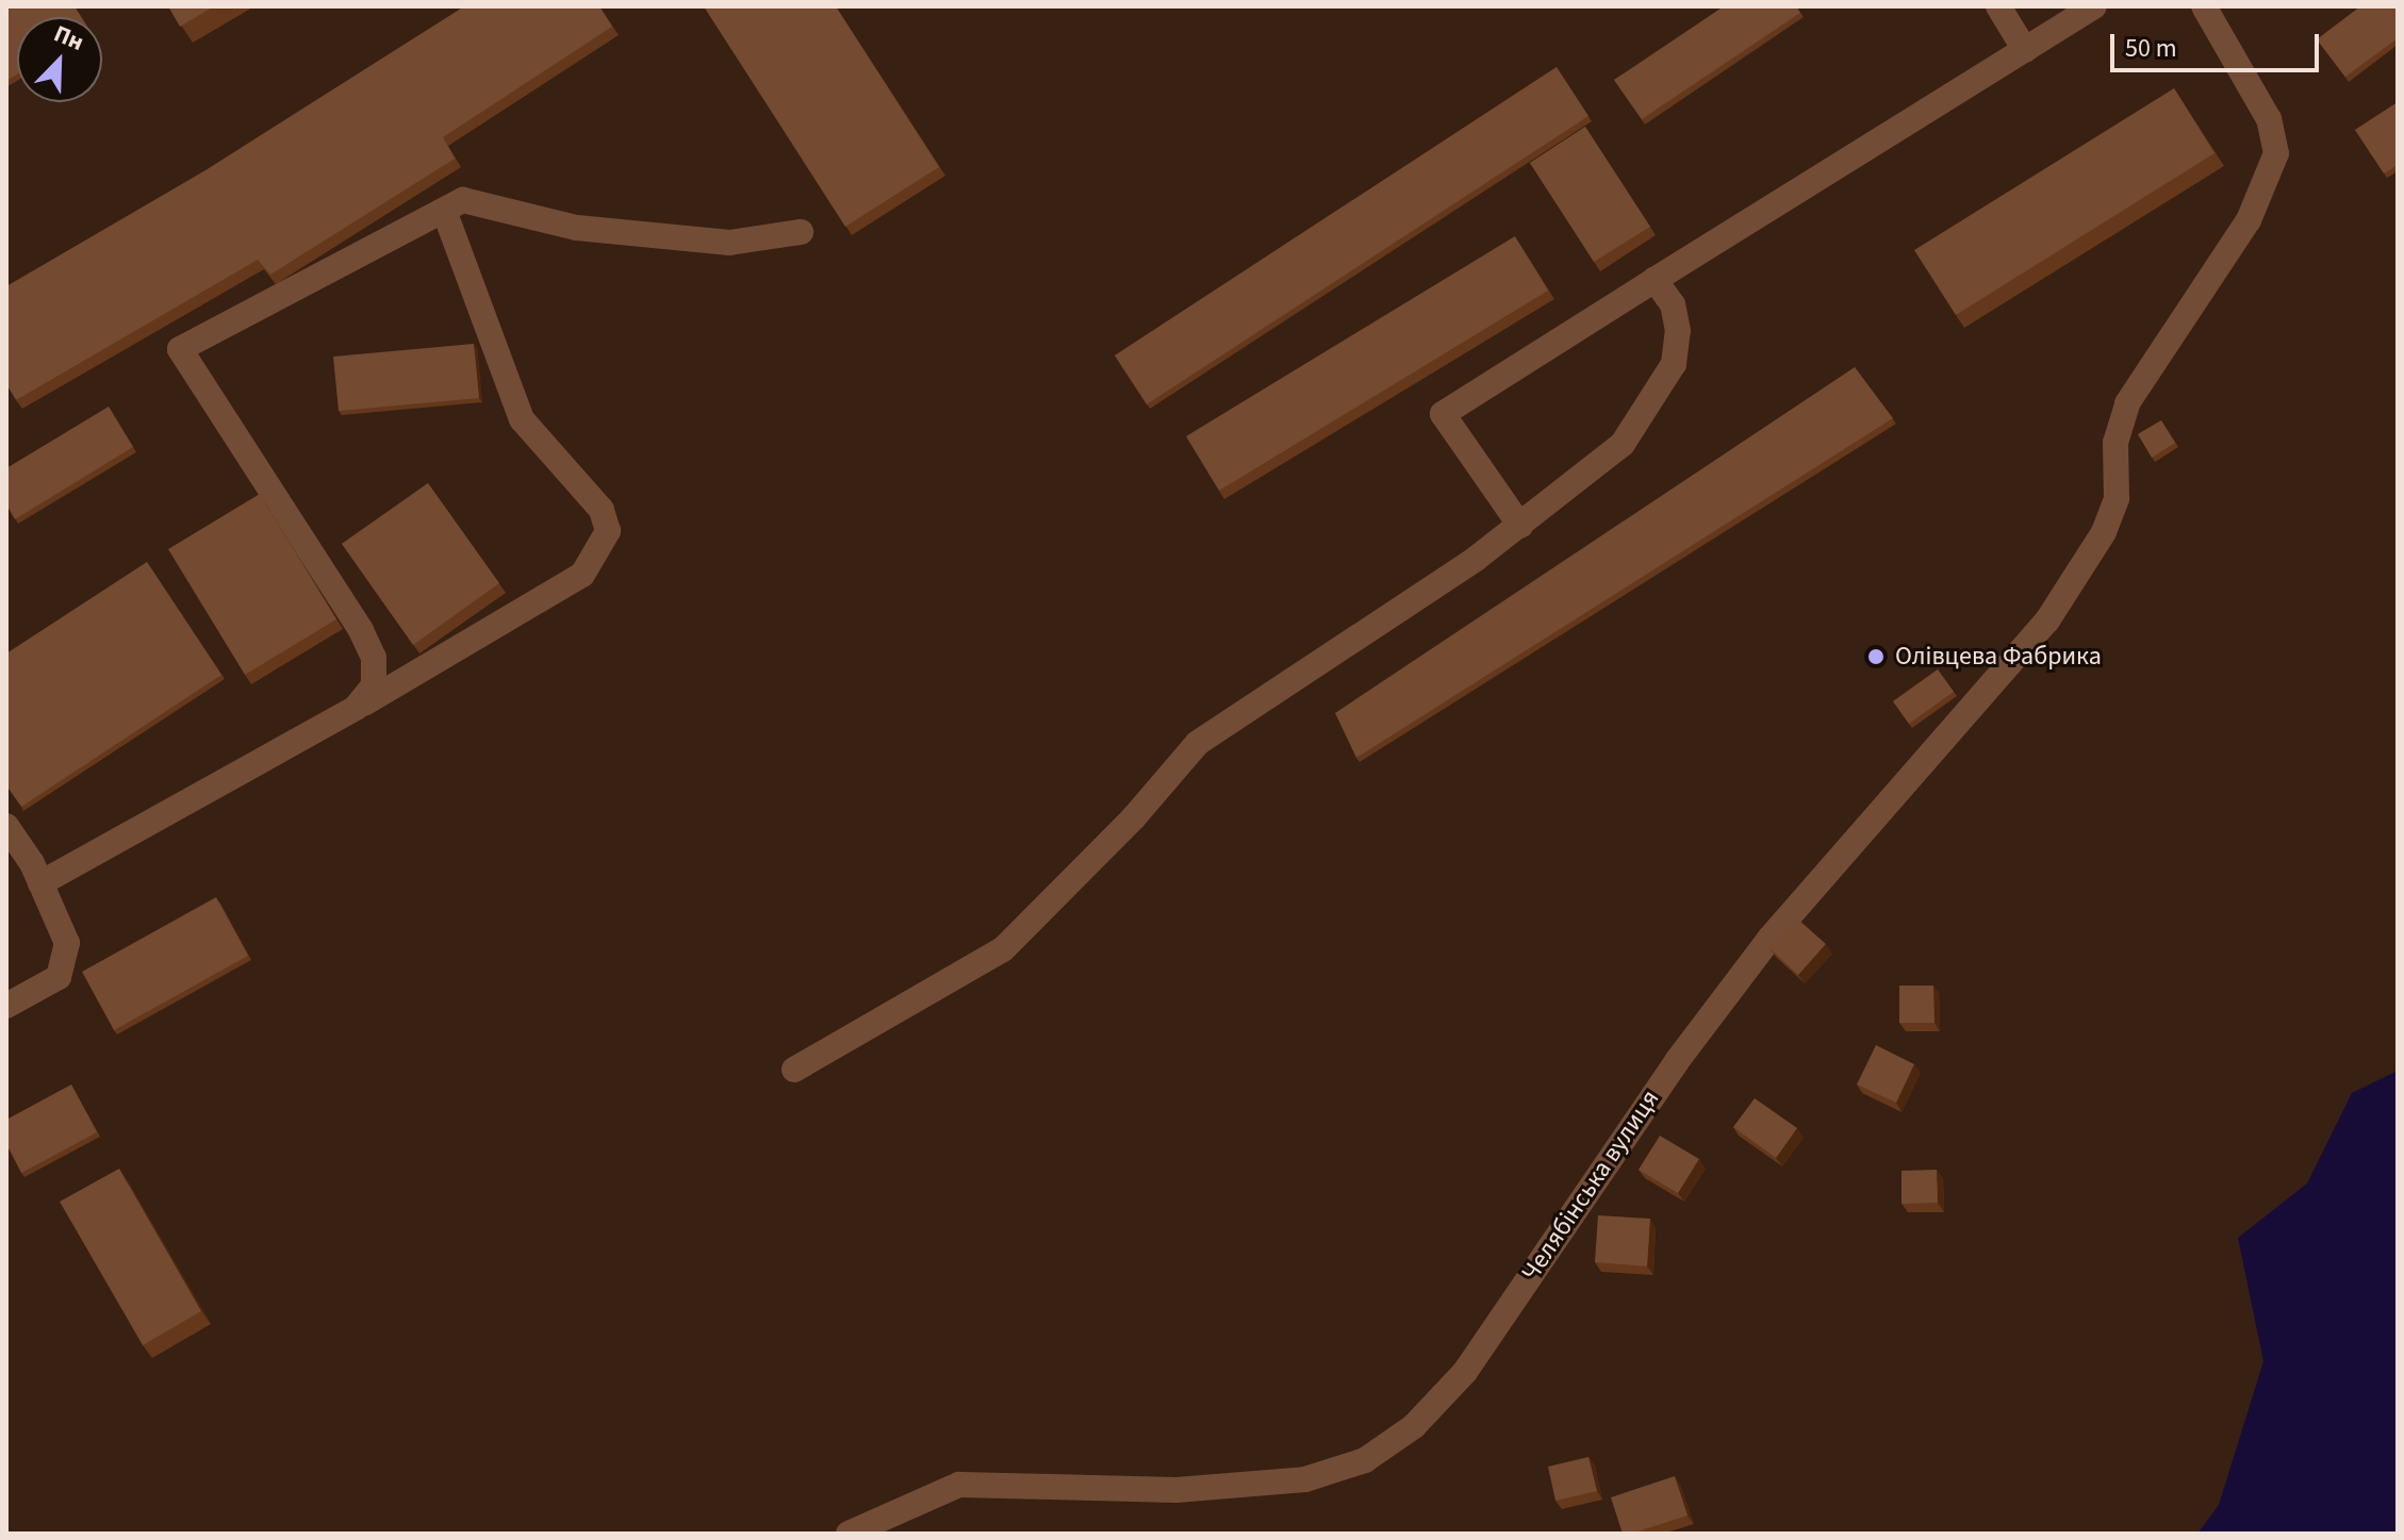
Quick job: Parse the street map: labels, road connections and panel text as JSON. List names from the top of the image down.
{
  "streets": {
    "street": ["Челябінська вулиця"]
  },
  "places": ["Олівцева Фабрика"],
  "scale_bar": "50 m",
  "north": "top right"
}
